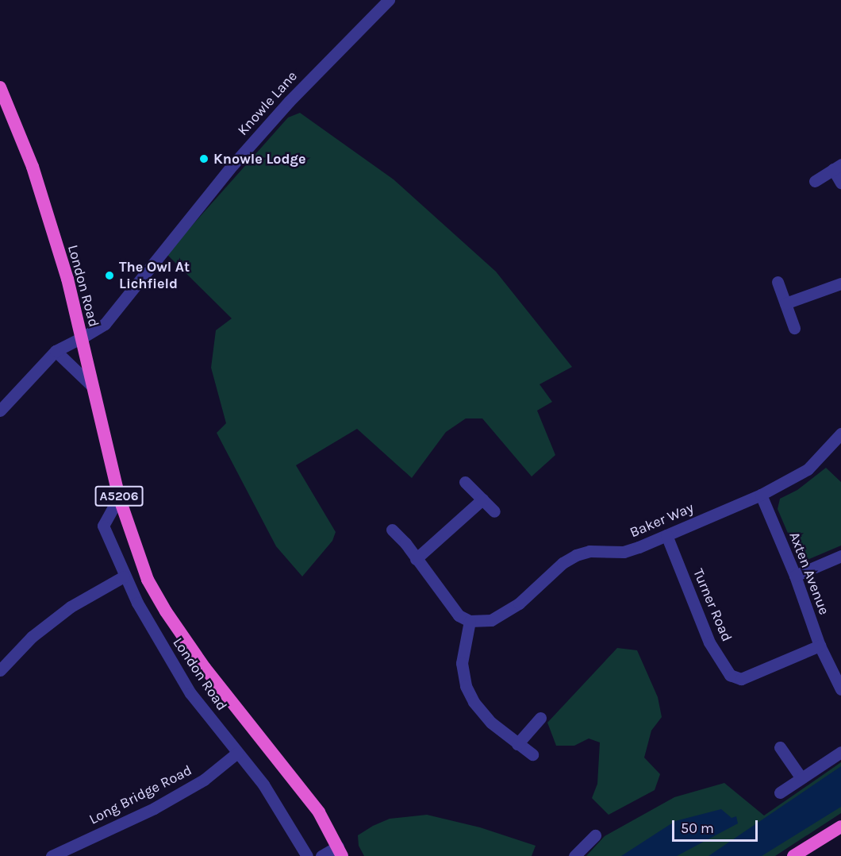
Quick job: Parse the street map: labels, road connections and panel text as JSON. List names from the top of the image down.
{
  "streets": {
    "highway": ["London Road", "A5206"],
    "street": [
      "Knowle Lane",
      "Baker Way",
      "Axten Avenue",
      "Turner Road",
      "Long Bridge Road"
    ]
  },
  "crossings": [
    ["Knowle Lane", "London Road"],
    ["London Road", "Long Bridge Road"],
    ["Baker Way", "Axten Avenue"],
    ["Baker Way", "Turner Road"],
    ["Axten Avenue", "Turner Road"]
  ],
  "places": ["Knowle Lodge", "The Owl At Lichfield"],
  "scale_bar": "50 m"
}
